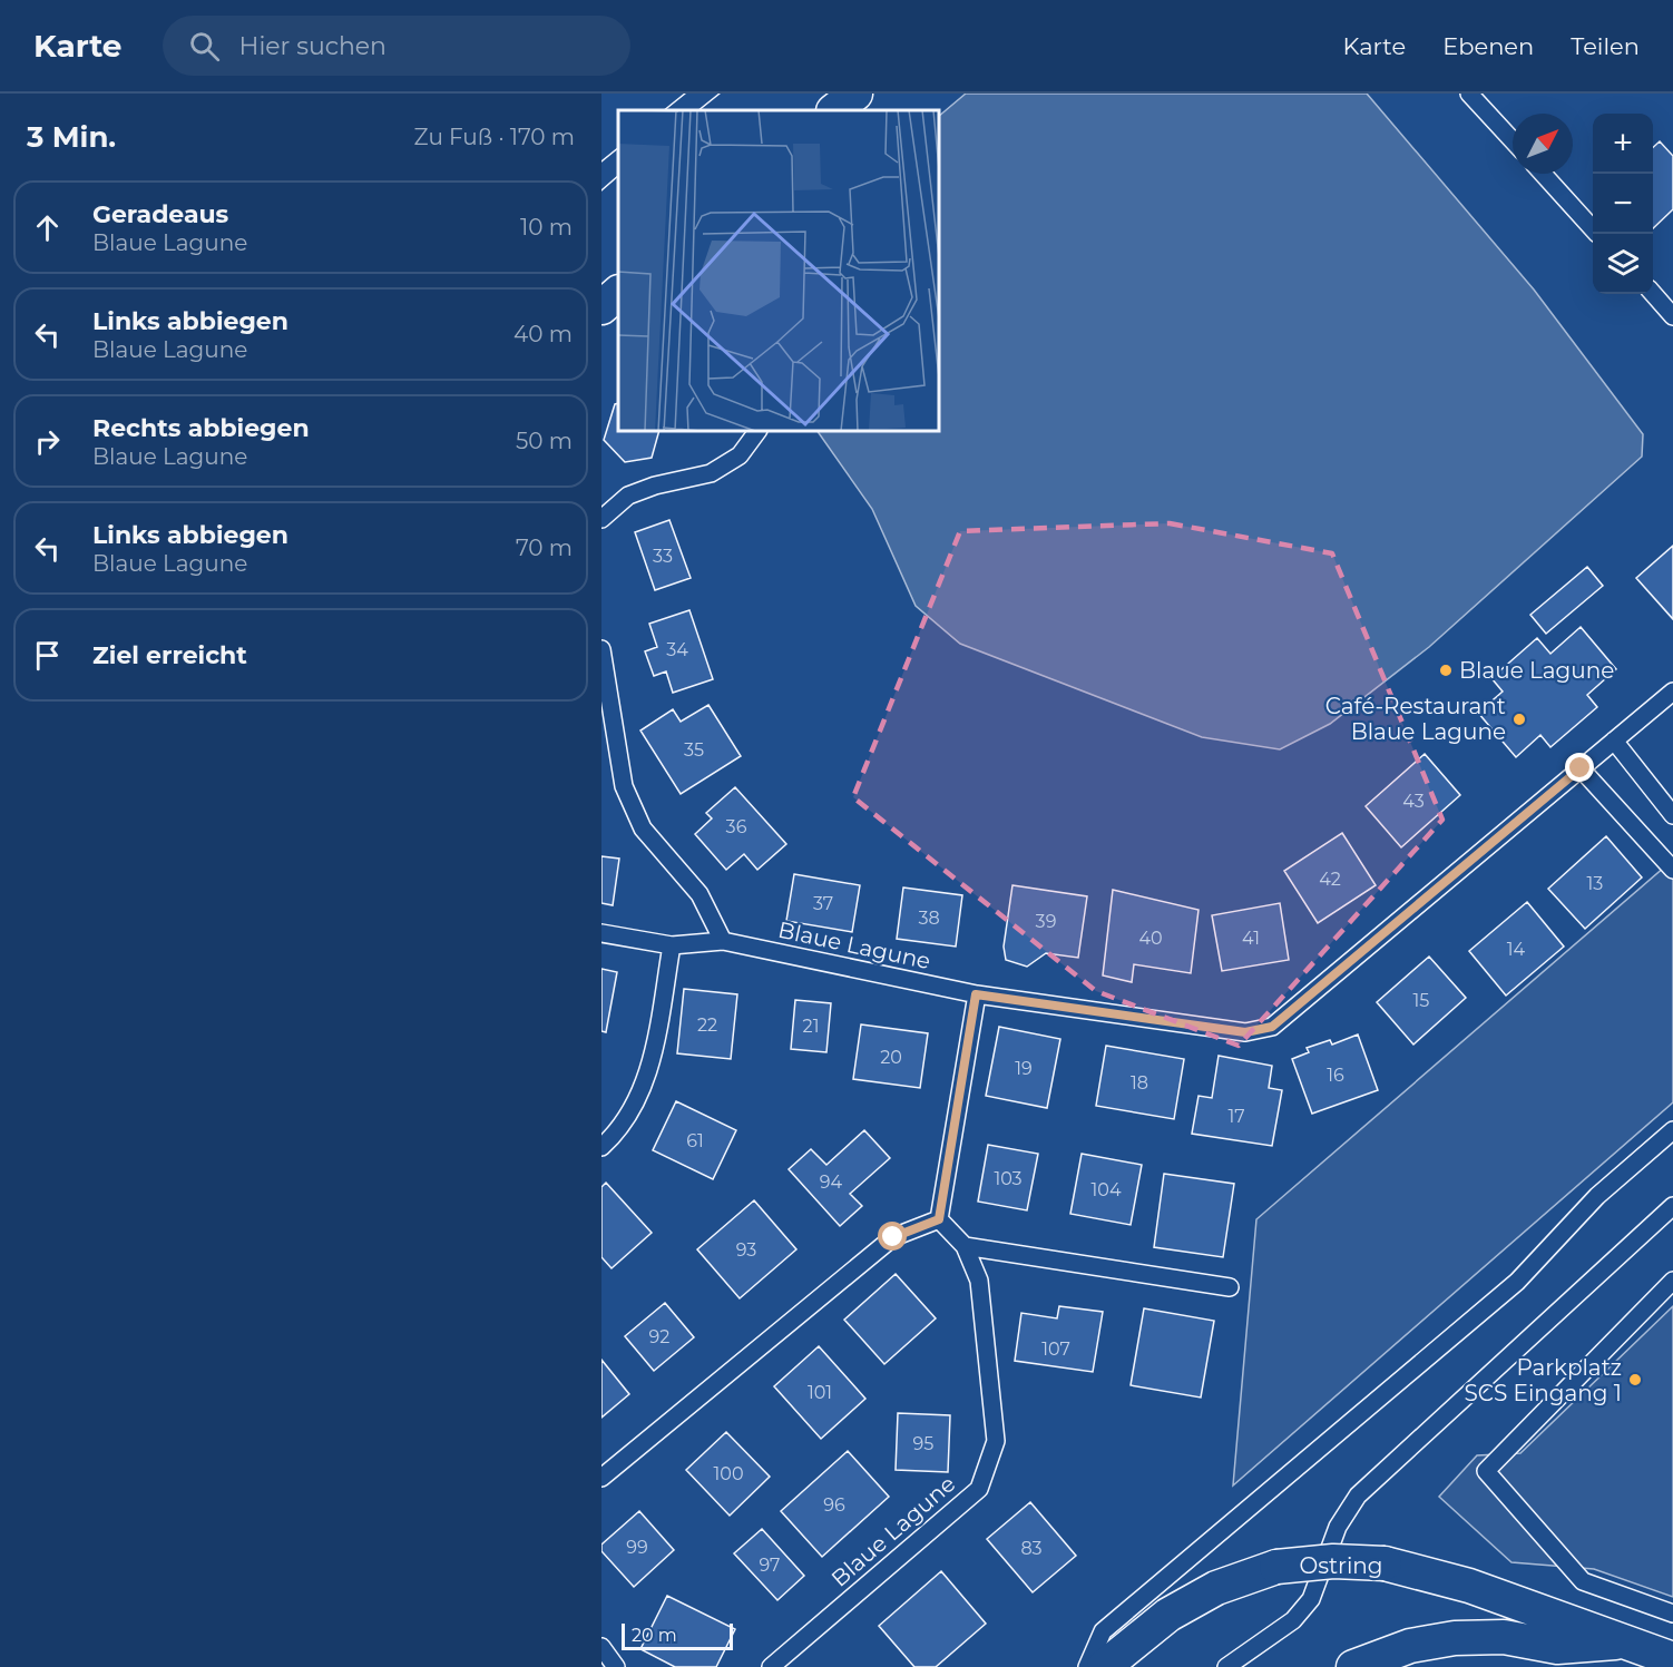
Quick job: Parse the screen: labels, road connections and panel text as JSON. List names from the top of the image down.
{
  "streets": {
    "street": ["Ostring"],
    "lane": ["Blaue Lagune"]
  },
  "places": ["Blaue Lagune", "Café-Restaurant Blaue Lagune", "Parkplatz SCS Eingang 1"],
  "house_numbers": [
    "33",
    "34",
    "35",
    "43",
    "36",
    "42",
    "13",
    "37",
    "38",
    "39",
    "40",
    "41",
    "14",
    "15",
    "22",
    "21",
    "20",
    "19",
    "16",
    "18",
    "17",
    "61",
    "103",
    "94",
    "104",
    "93",
    "92",
    "107",
    "101",
    "95",
    "100",
    "96",
    "99",
    "83",
    "97"
  ],
  "scale_bar": "20 m",
  "north": "top right",
  "page": {
    "header": "Karte",
    "search": "Hier suchen",
    "nav": ["Karte", "Ebenen", "Teilen"],
    "heading": ["3 Min.", "Zu Fuß · 170 m"],
    "map_buttons": ["+", "−"],
    "list": [
      ["Geradeaus", "Blaue Lagune", "10 m"],
      ["Links abbiegen", "Blaue Lagune", "40 m"],
      ["Rechts abbiegen", "Blaue Lagune", "50 m"],
      ["Links abbiegen", "Blaue Lagune", "70 m"],
      "Ziel erreicht"
    ],
    "scale": "20 m"
  }
}
